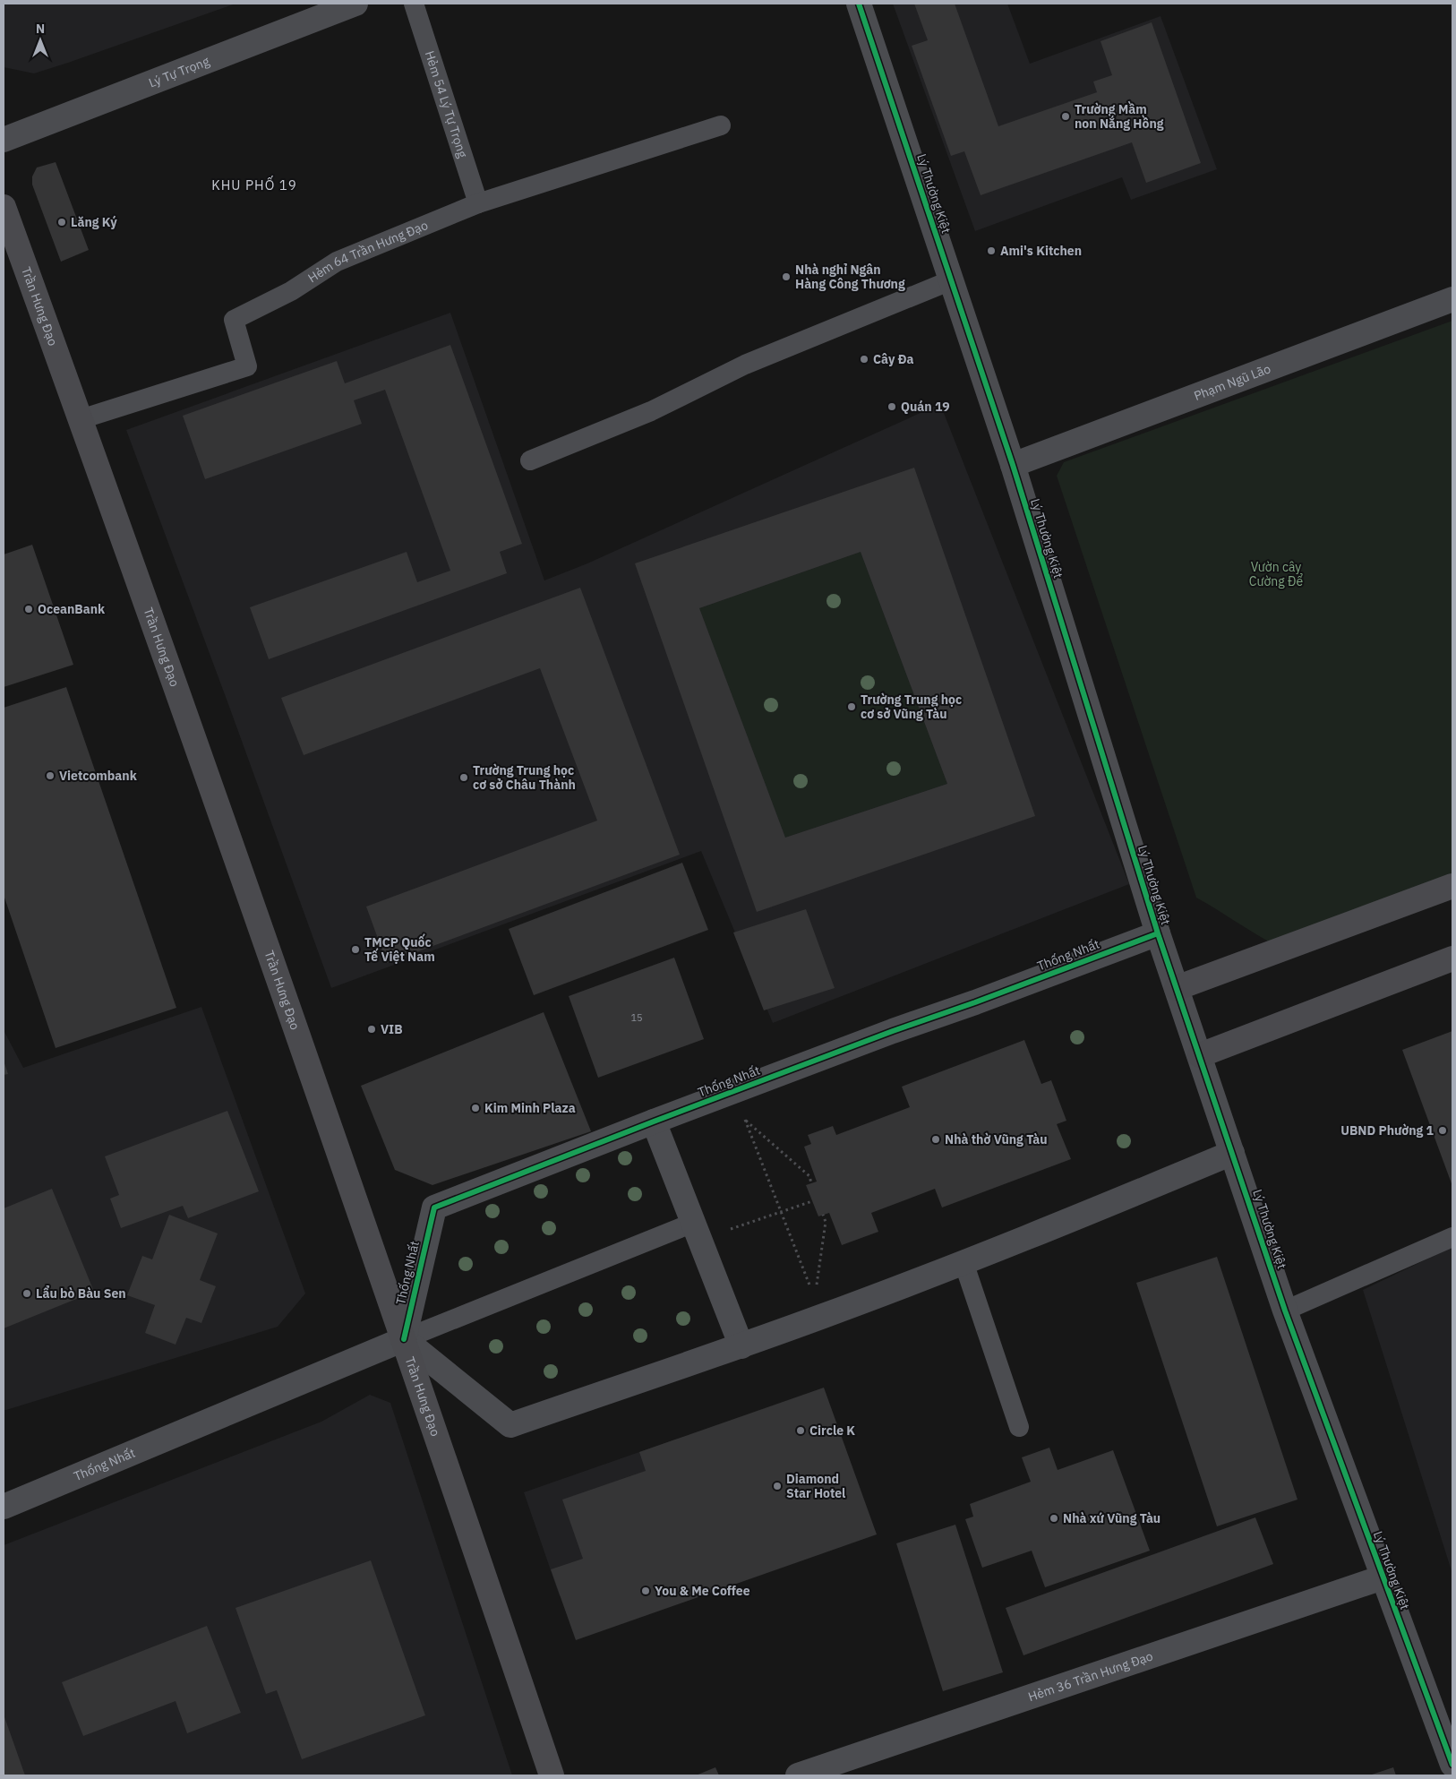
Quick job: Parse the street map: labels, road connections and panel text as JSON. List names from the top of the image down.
{
  "streets": {
    "main road": ["Trần Hưng Đạo"],
    "street": [
      "Lý Tự Trọng",
      "Lý Thường Kiệt",
      "Phạm Ngũ Lão",
      "Thống Nhất",
      "Hẻm 36 Trần Hưng Đạo"
    ],
    "lane": ["Hẻm 54 Lý Tự Trọng", "Hẻm 64 Trần Hưng Đạo"]
  },
  "crossings": [
    ["Hẻm 54 Lý Tự Trọng", "Hẻm 64 Trần Hưng Đạo"],
    ["Lý Thường Kiệt", "Phạm Ngũ Lão"],
    ["Lý Thường Kiệt", "Thống Nhất"],
    ["Lý Thường Kiệt", "Hẻm 36 Trần Hưng Đạo"],
    ["Hẻm 64 Trần Hưng Đạo", "Trần Hưng Đạo"],
    ["Trần Hưng Đạo", "Thống Nhất"]
  ],
  "districts": ["KHU PHỐ 19"],
  "parks": ["Vườn cây Cường Để"],
  "places": [
    "Trường Mầm non Nắng Hồng",
    "Lăng Ký",
    "Ami's Kitchen",
    "Nhà nghỉ Ngân Hàng Công Thương",
    "Cây Đa",
    "Quán 19",
    "OceanBank",
    "Trường Trung học cơ sở Vũng Tàu",
    "Vietcombank",
    "Trường Trung học cơ sở Châu Thành",
    "TMCP Quốc Tế Việt Nam",
    "VIB",
    "Kim Minh Plaza",
    "UBND Phường 1",
    "Nhà thờ Vũng Tàu",
    "Lẩu bò Bàu Sen",
    "Circle K",
    "Diamond Star Hotel",
    "Nhà xứ Vũng Tàu",
    "You & Me Coffee"
  ],
  "house_numbers": ["15"],
  "north": "top"
}
